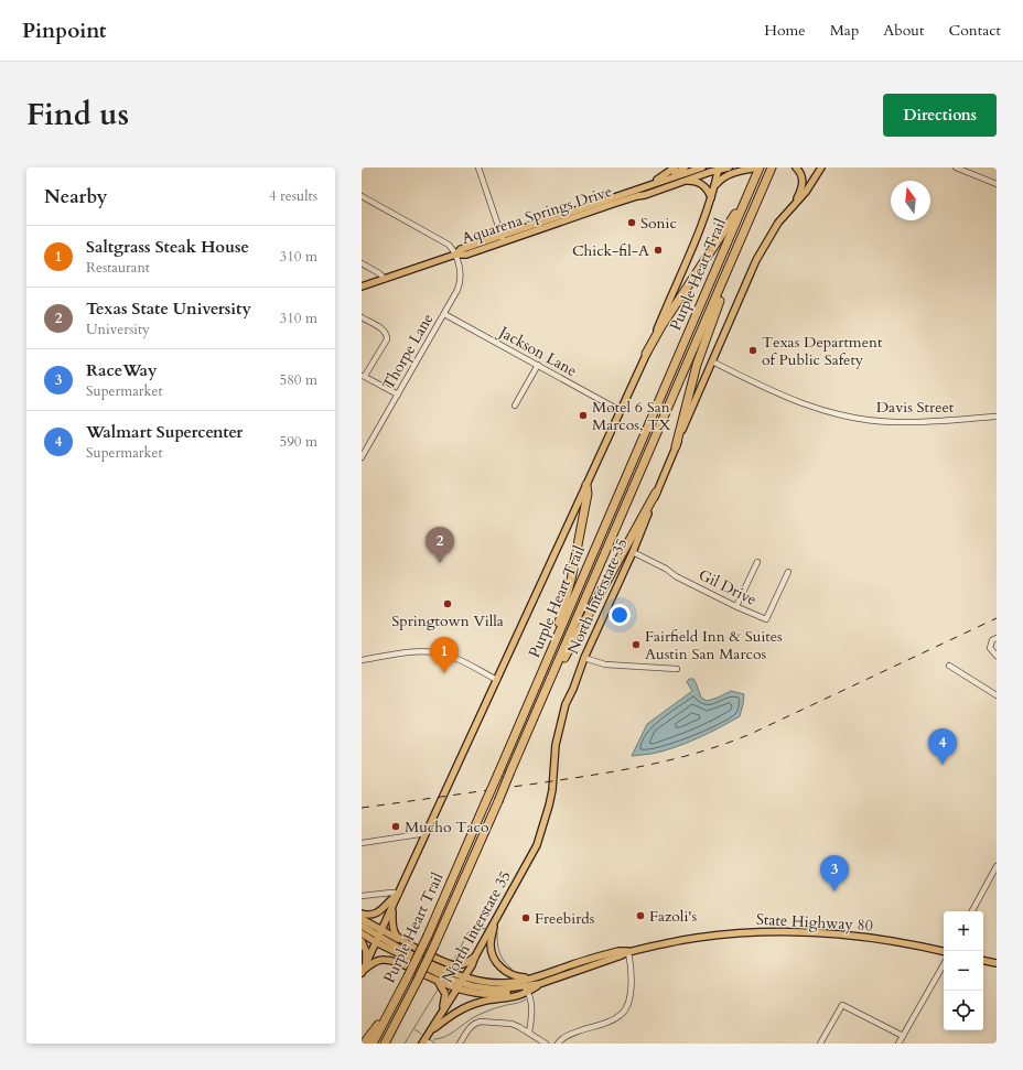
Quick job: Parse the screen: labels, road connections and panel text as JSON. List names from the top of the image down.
{
  "streets": {
    "highway": ["Purple Heart Trail"],
    "main road": ["Aquarena Springs Drive", "North Interstate 35", "State Highway 80"],
    "street": [
      "Thorpe Lane",
      "Jackson Lane",
      "Davis Street",
      "Gil Drive"
    ]
  },
  "crossings": [
    ["Aquarena Springs Drive", "Thorpe Lane"],
    ["Thorpe Lane", "Jackson Lane"],
    ["Davis Street", "North Interstate 35"],
    ["Gil Drive", "North Interstate 35"],
    ["North Interstate 35", "State Highway 80"]
  ],
  "places": [
    "Sonic",
    "Chick-fil-A",
    "Texas Department of Public Safety",
    "Motel 6 San Marcos, TX",
    "Springtown Villa",
    "Fairfield Inn & Suites Austin San Marcos",
    "Mucho Taco",
    "Fazoli's",
    "Freebirds"
  ],
  "north": "top",
  "page": {
    "header": "Pinpoint",
    "nav": [
      "Home",
      "Map",
      "About",
      "Contact"
    ],
    "title": "Find us",
    "buttons": "Directions",
    "heading": ["Nearby", "4 results"],
    "list": [
      {
        "mark": "1",
        "name": "Saltgrass Steak House",
        "note": "Restaurant",
        "value": "310 m"
      },
      {
        "mark": "2",
        "name": "Texas State University",
        "note": "University",
        "value": "310 m"
      },
      {
        "mark": "3",
        "name": "RaceWay",
        "note": "Supermarket",
        "value": "580 m"
      },
      {
        "mark": "4",
        "name": "Walmart Supercenter",
        "note": "Supermarket",
        "value": "590 m"
      }
    ],
    "pins": [
      "2",
      "1",
      "4",
      "3"
    ],
    "map_buttons": ["+", "−"]
  }
}
